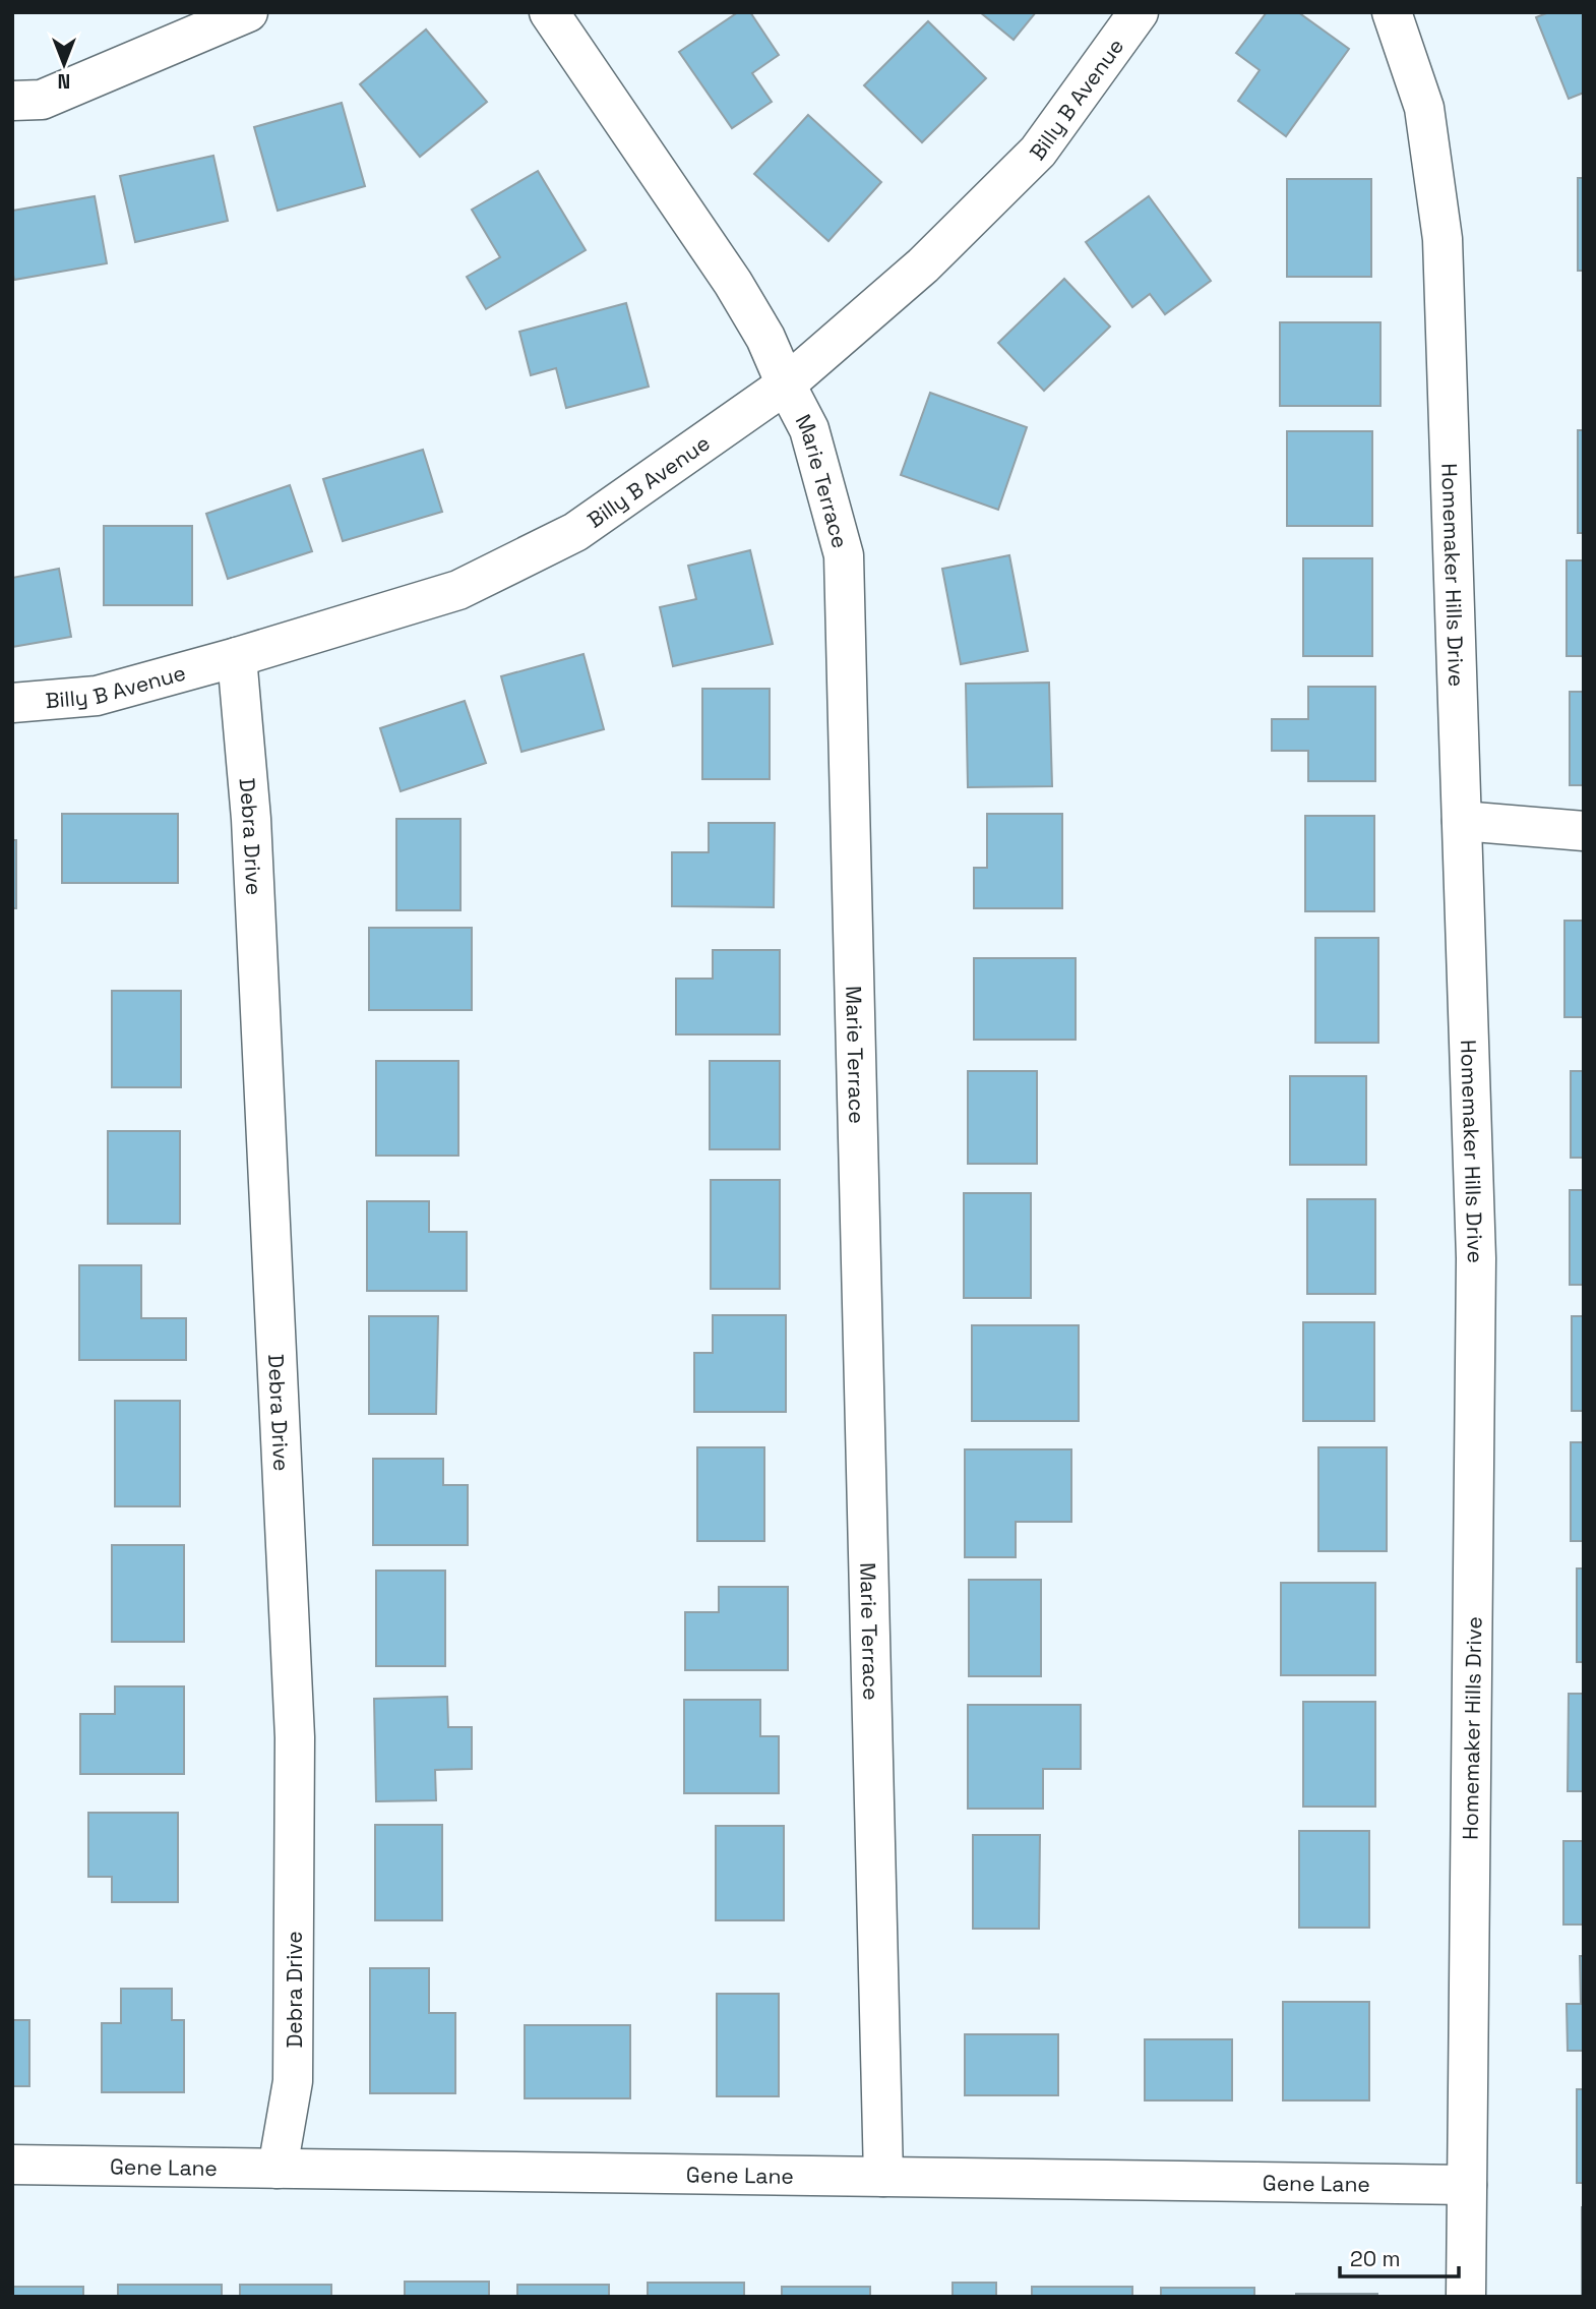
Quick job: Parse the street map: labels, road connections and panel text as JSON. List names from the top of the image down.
{
  "streets": {
    "street": [
      "Billy B Avenue",
      "Marie Terrace",
      "Homemaker Hills Drive",
      "Debra Drive",
      "Gene Lane"
    ]
  },
  "crossings": [
    ["Billy B Avenue", "Marie Terrace"],
    ["Billy B Avenue", "Debra Drive"],
    ["Marie Terrace", "Gene Lane"],
    ["Homemaker Hills Drive", "Gene Lane"],
    ["Debra Drive", "Gene Lane"]
  ],
  "scale_bar": "20 m",
  "north": "bottom"
}
